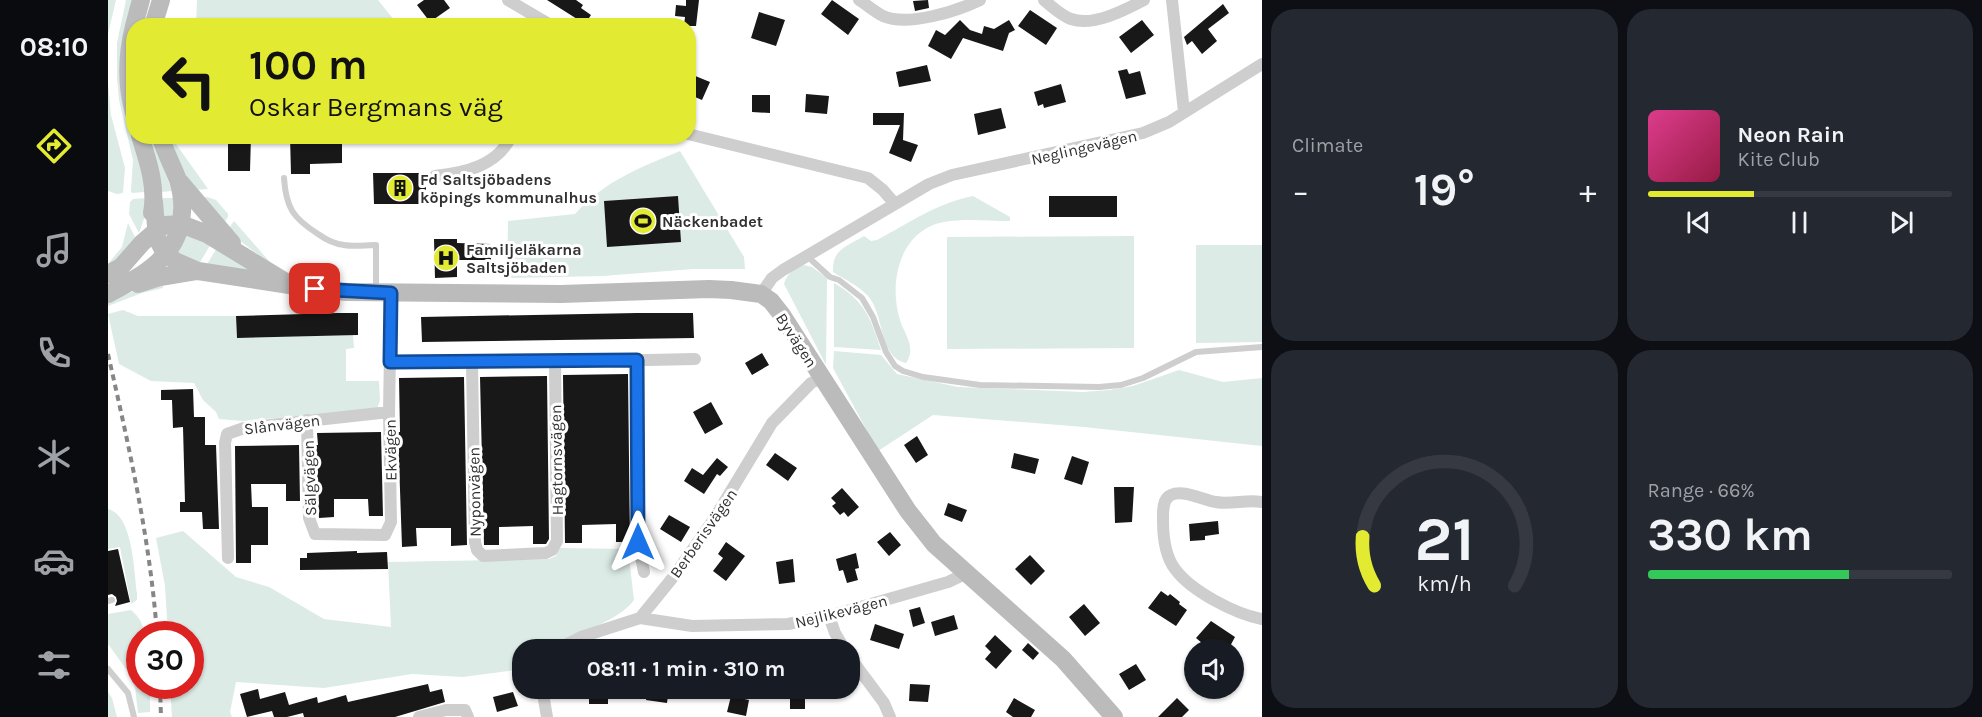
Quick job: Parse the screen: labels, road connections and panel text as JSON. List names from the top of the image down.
{
  "streets": {
    "main road": ["Byvägen"],
    "street": [
      "Neglingevägen",
      "Slånvägen",
      "Ekvägen",
      "Hagtornsvägen",
      "Sälgvägen",
      "Nyponvägen",
      "Berberisvägen",
      "Nejlikevägen"
    ]
  },
  "crossings": [
    ["Neglingevägen", "Byvägen"],
    ["Byvägen", "Berberisvägen"],
    ["Byvägen", "Nejlikevägen"],
    ["Slånvägen", "Ekvägen"],
    ["Slånvägen", "Sälgvägen"],
    ["Ekvägen", "Sälgvägen"],
    ["Hagtornsvägen", "Nyponvägen"],
    ["Berberisvägen", "Nejlikevägen"]
  ],
  "places": {
    "building": ["Fd Saltsjöbadens köpings kommunalhus"],
    "sports": ["Näckenbadet"],
    "hospital": ["Familjeläkarna Saltsjöbaden"]
  },
  "page": {
    "tabs": "08:10",
    "tile": [
      "Climate",
      ["Range · 66%", "330 km"]
    ],
    "turn": ["100 m", "Oskar Bergmans väg"],
    "song": ["Neon Rain", "Kite Club"],
    "heat": ["−", "19°", "+"],
    "limit": "30",
    "trip": "08:11 · 1 min · 310 m",
    "gauge": ["21", "km/h"]
  }
}
